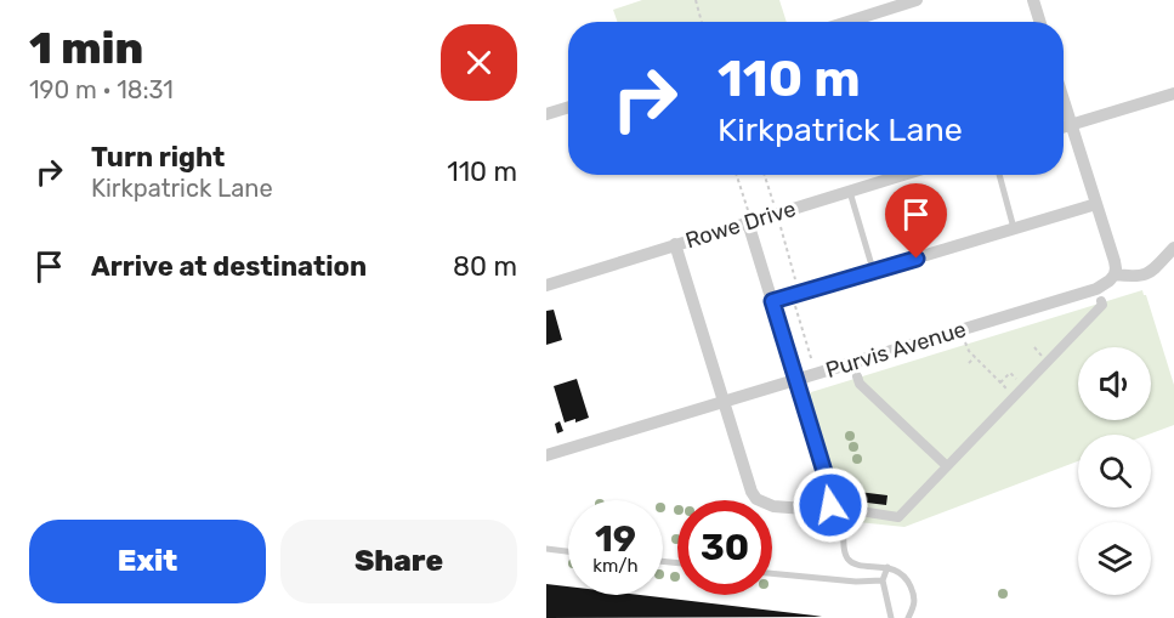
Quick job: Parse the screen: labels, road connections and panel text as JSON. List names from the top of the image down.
{
  "streets": {
    "street": ["Rowe Drive", "Purvis Avenue"]
  },
  "page": {
    "heading": ["1 min", "190 m · 18:31"],
    "turn": ["110 m", "Kirkpatrick Lane"],
    "list": [
      {
        "name": "Turn right",
        "note": "Kirkpatrick Lane",
        "value": "110 m"
      },
      {
        "name": "Arrive at destination",
        "value": "80 m"
      }
    ],
    "speed": "19 km/h",
    "limit": "30",
    "buttons": ["Exit", "Share"]
  }
}
